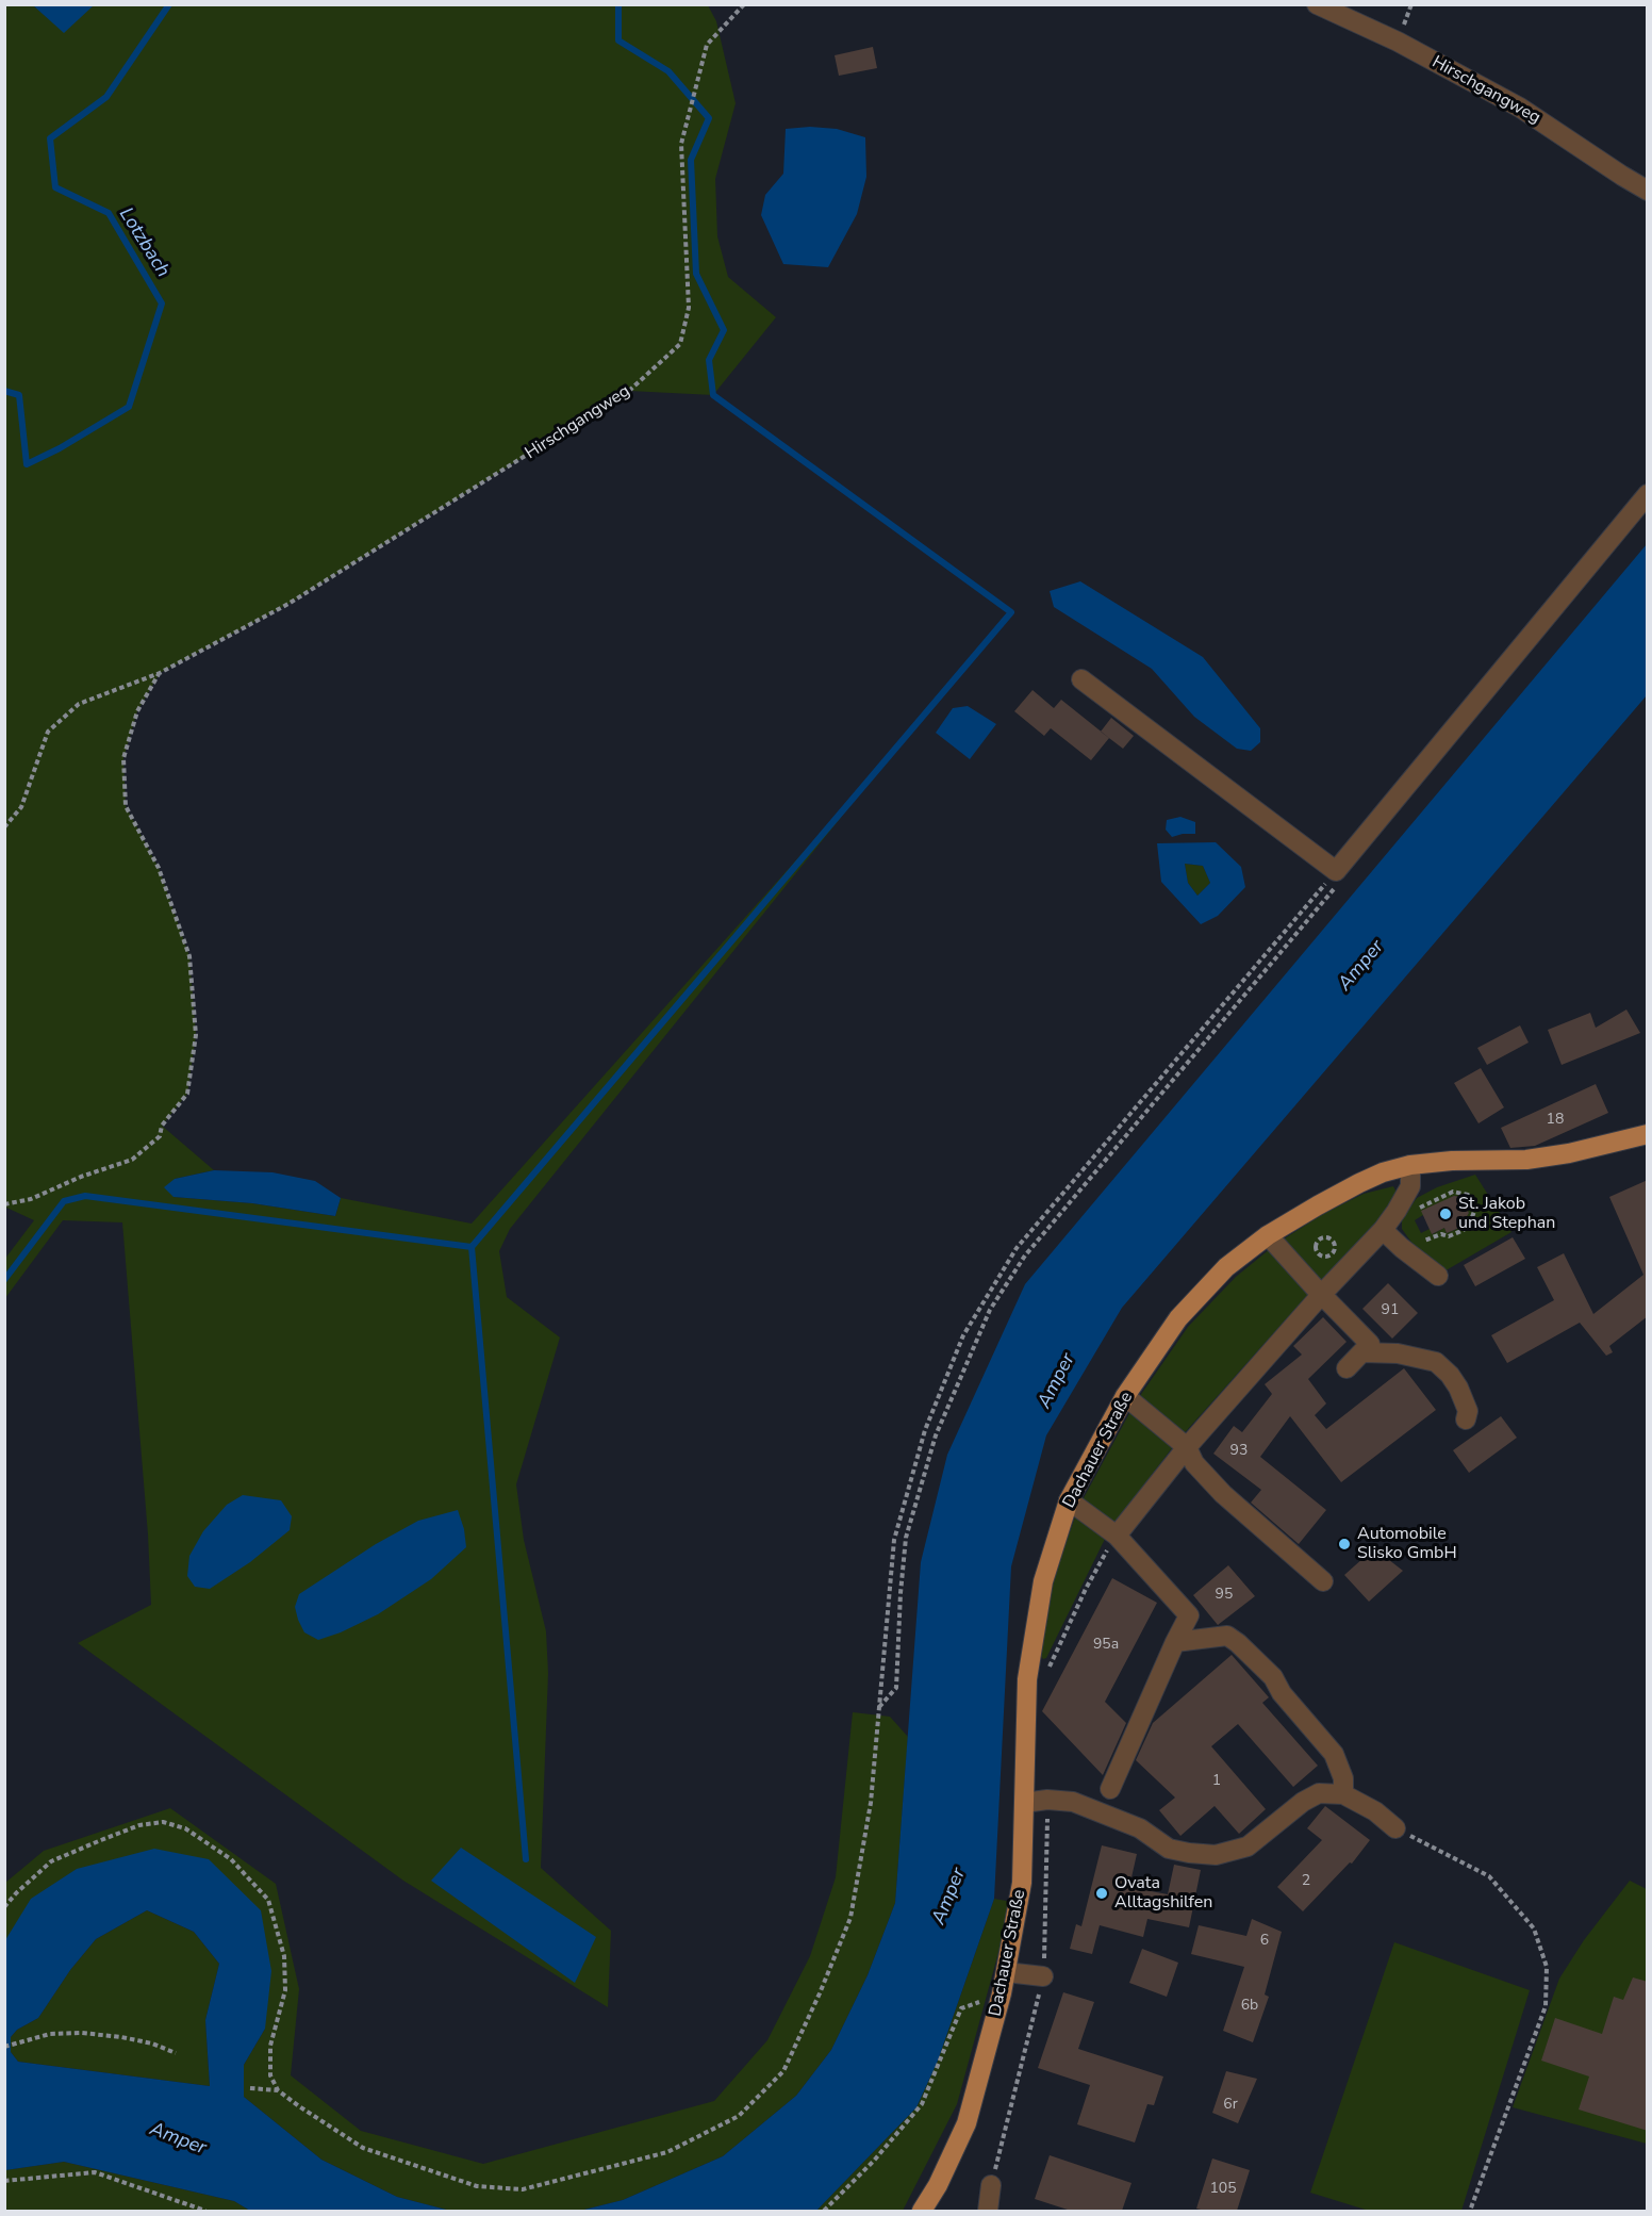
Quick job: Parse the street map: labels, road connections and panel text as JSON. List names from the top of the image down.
{
  "streets": {
    "main road": ["Dachauer Straße"],
    "street": ["Hirschgangweg"]
  },
  "water": ["Lotzbach", "Amper"],
  "places": ["St. Jakob und Stephan", "Automobile Slisko GmbH", "Ovata Alltagshilfen"],
  "house_numbers": [
    "18",
    "91",
    "93",
    "95",
    "95a",
    "1",
    "2",
    "6",
    "6b",
    "6r",
    "105"
  ]
}
